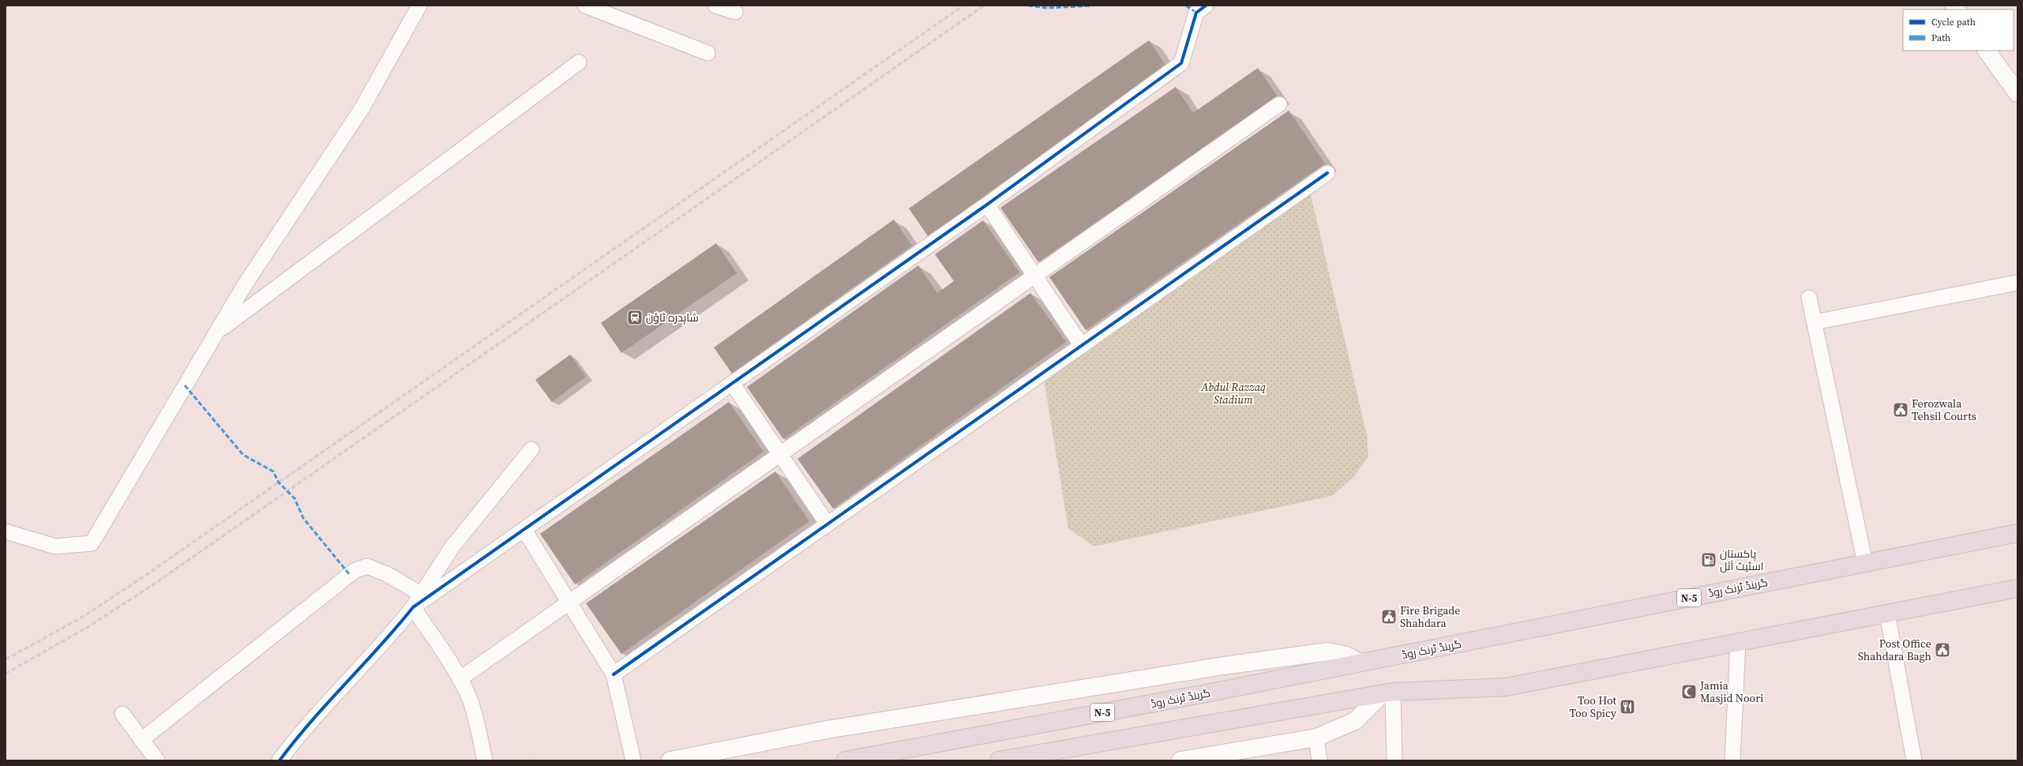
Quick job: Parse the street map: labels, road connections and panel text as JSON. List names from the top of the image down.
{
  "streets": {
    "highway": ["گرینڈ ٹرنک روڈ", "N-5"]
  },
  "parks": ["Abdul Razzaq Stadium"],
  "places": {
    "station": ["شاہدرہ ٹاؤن"],
    "public building": ["Ferozwala Tehsil Courts", "Fire Brigade Shahdara", "Post Office Shahdara Bagh"],
    "fuel station": ["پاکستان اسٹیٹ آئل"],
    "mosque": ["Jamia Masjid Noori"],
    "restaurant": ["Too Hot Too Spicy"]
  },
  "legend": ["Cycle path", "Path"]
}
